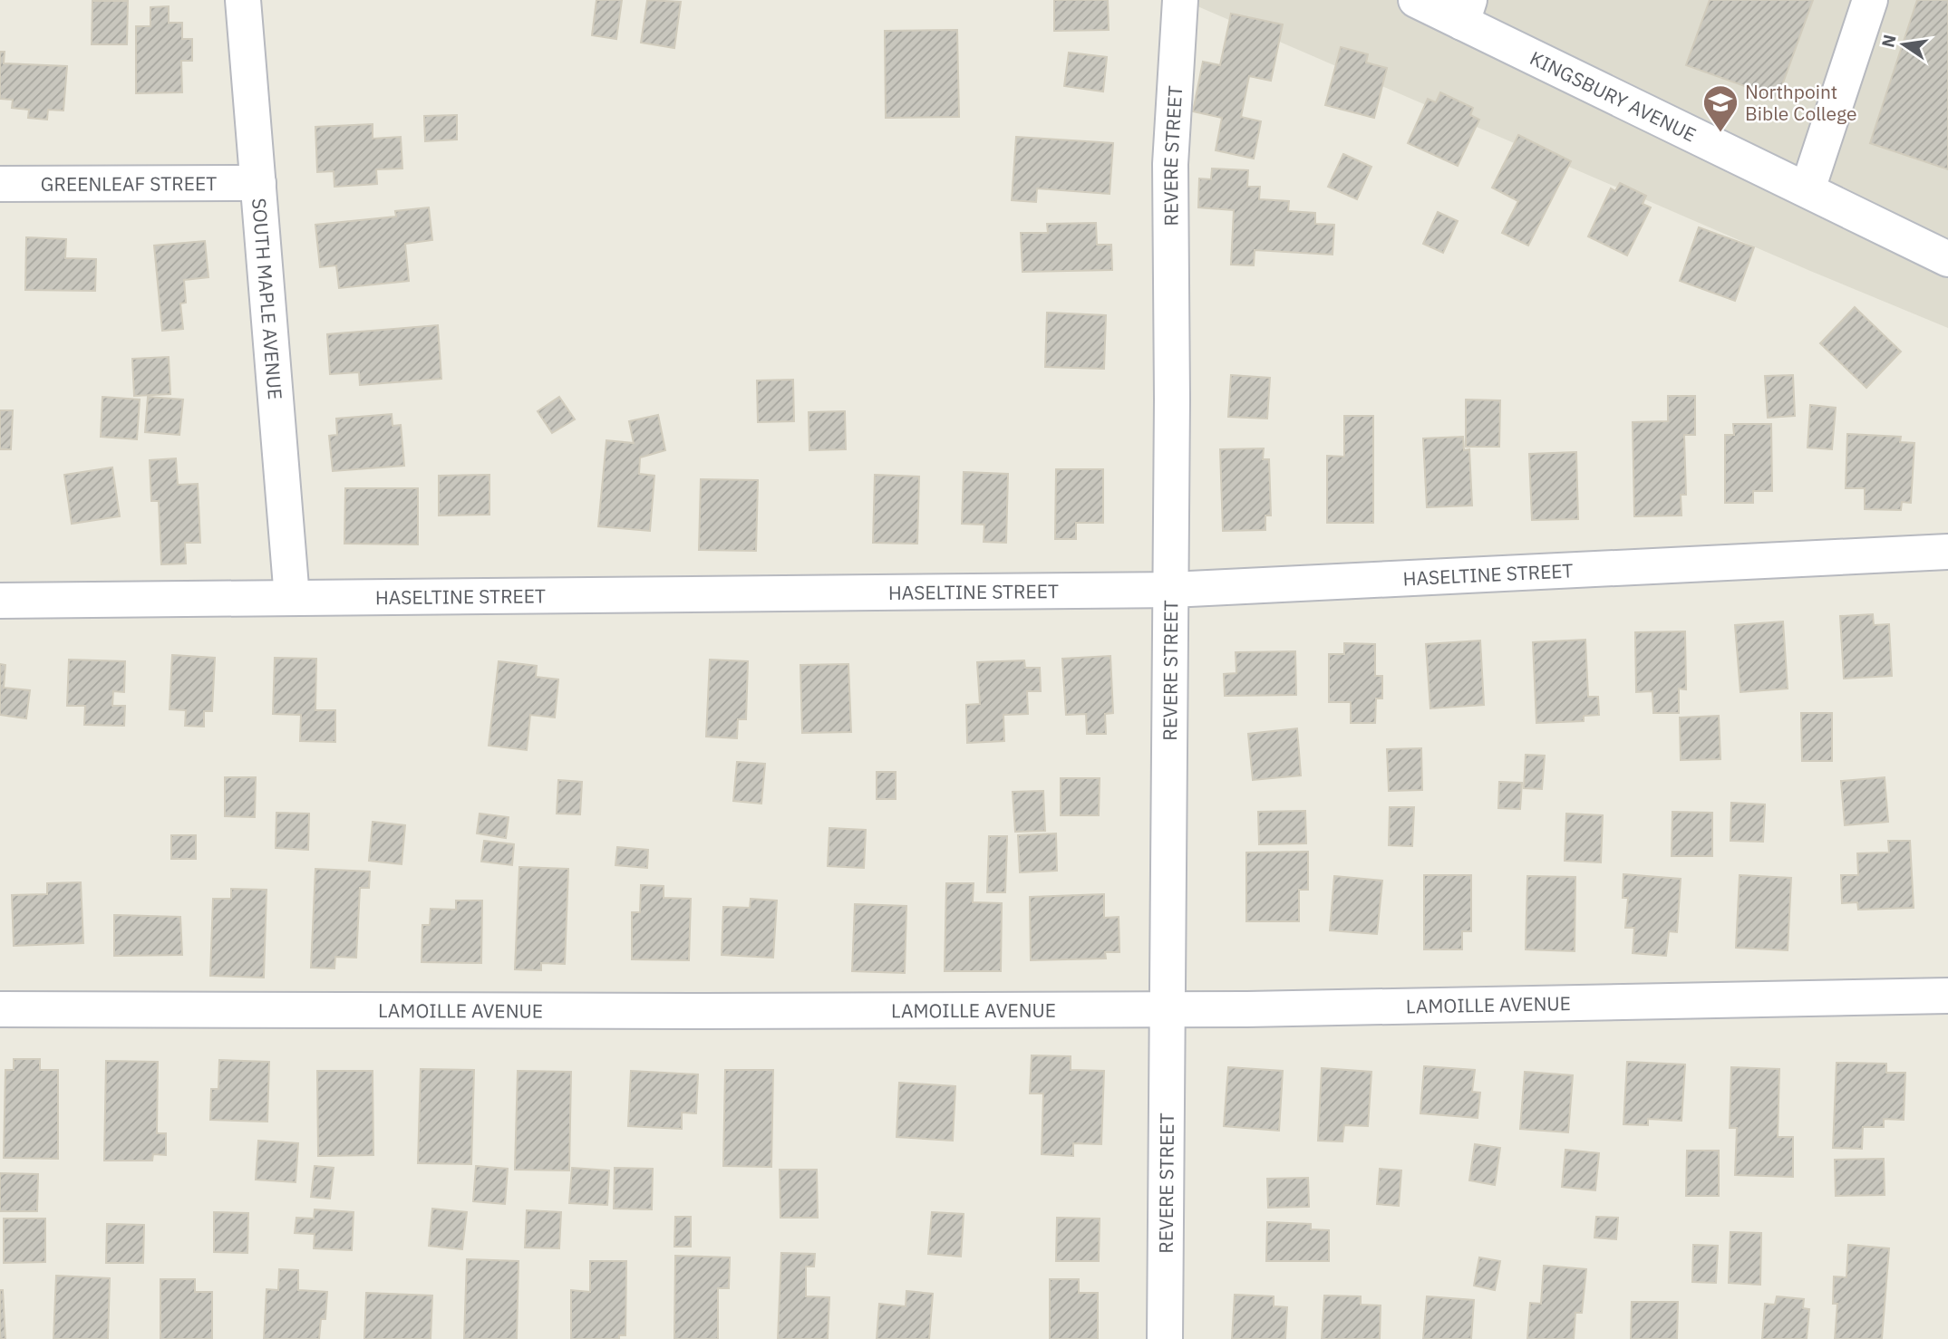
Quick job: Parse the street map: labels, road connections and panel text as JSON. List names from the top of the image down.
{
  "streets": {
    "street": [
      "KINGSBURY AVENUE",
      "REVERE STREET",
      "GREENLEAF STREET",
      "SOUTH MAPLE AVENUE",
      "HASELTINE STREET",
      "LAMOILLE AVENUE"
    ]
  },
  "crossings": [
    ["REVERE STREET", "HASELTINE STREET"],
    ["REVERE STREET", "LAMOILLE AVENUE"],
    ["GREENLEAF STREET", "SOUTH MAPLE AVENUE"],
    ["SOUTH MAPLE AVENUE", "HASELTINE STREET"]
  ],
  "places": {
    "school or university": ["Northpoint Bible College"]
  },
  "north": "left"
}
